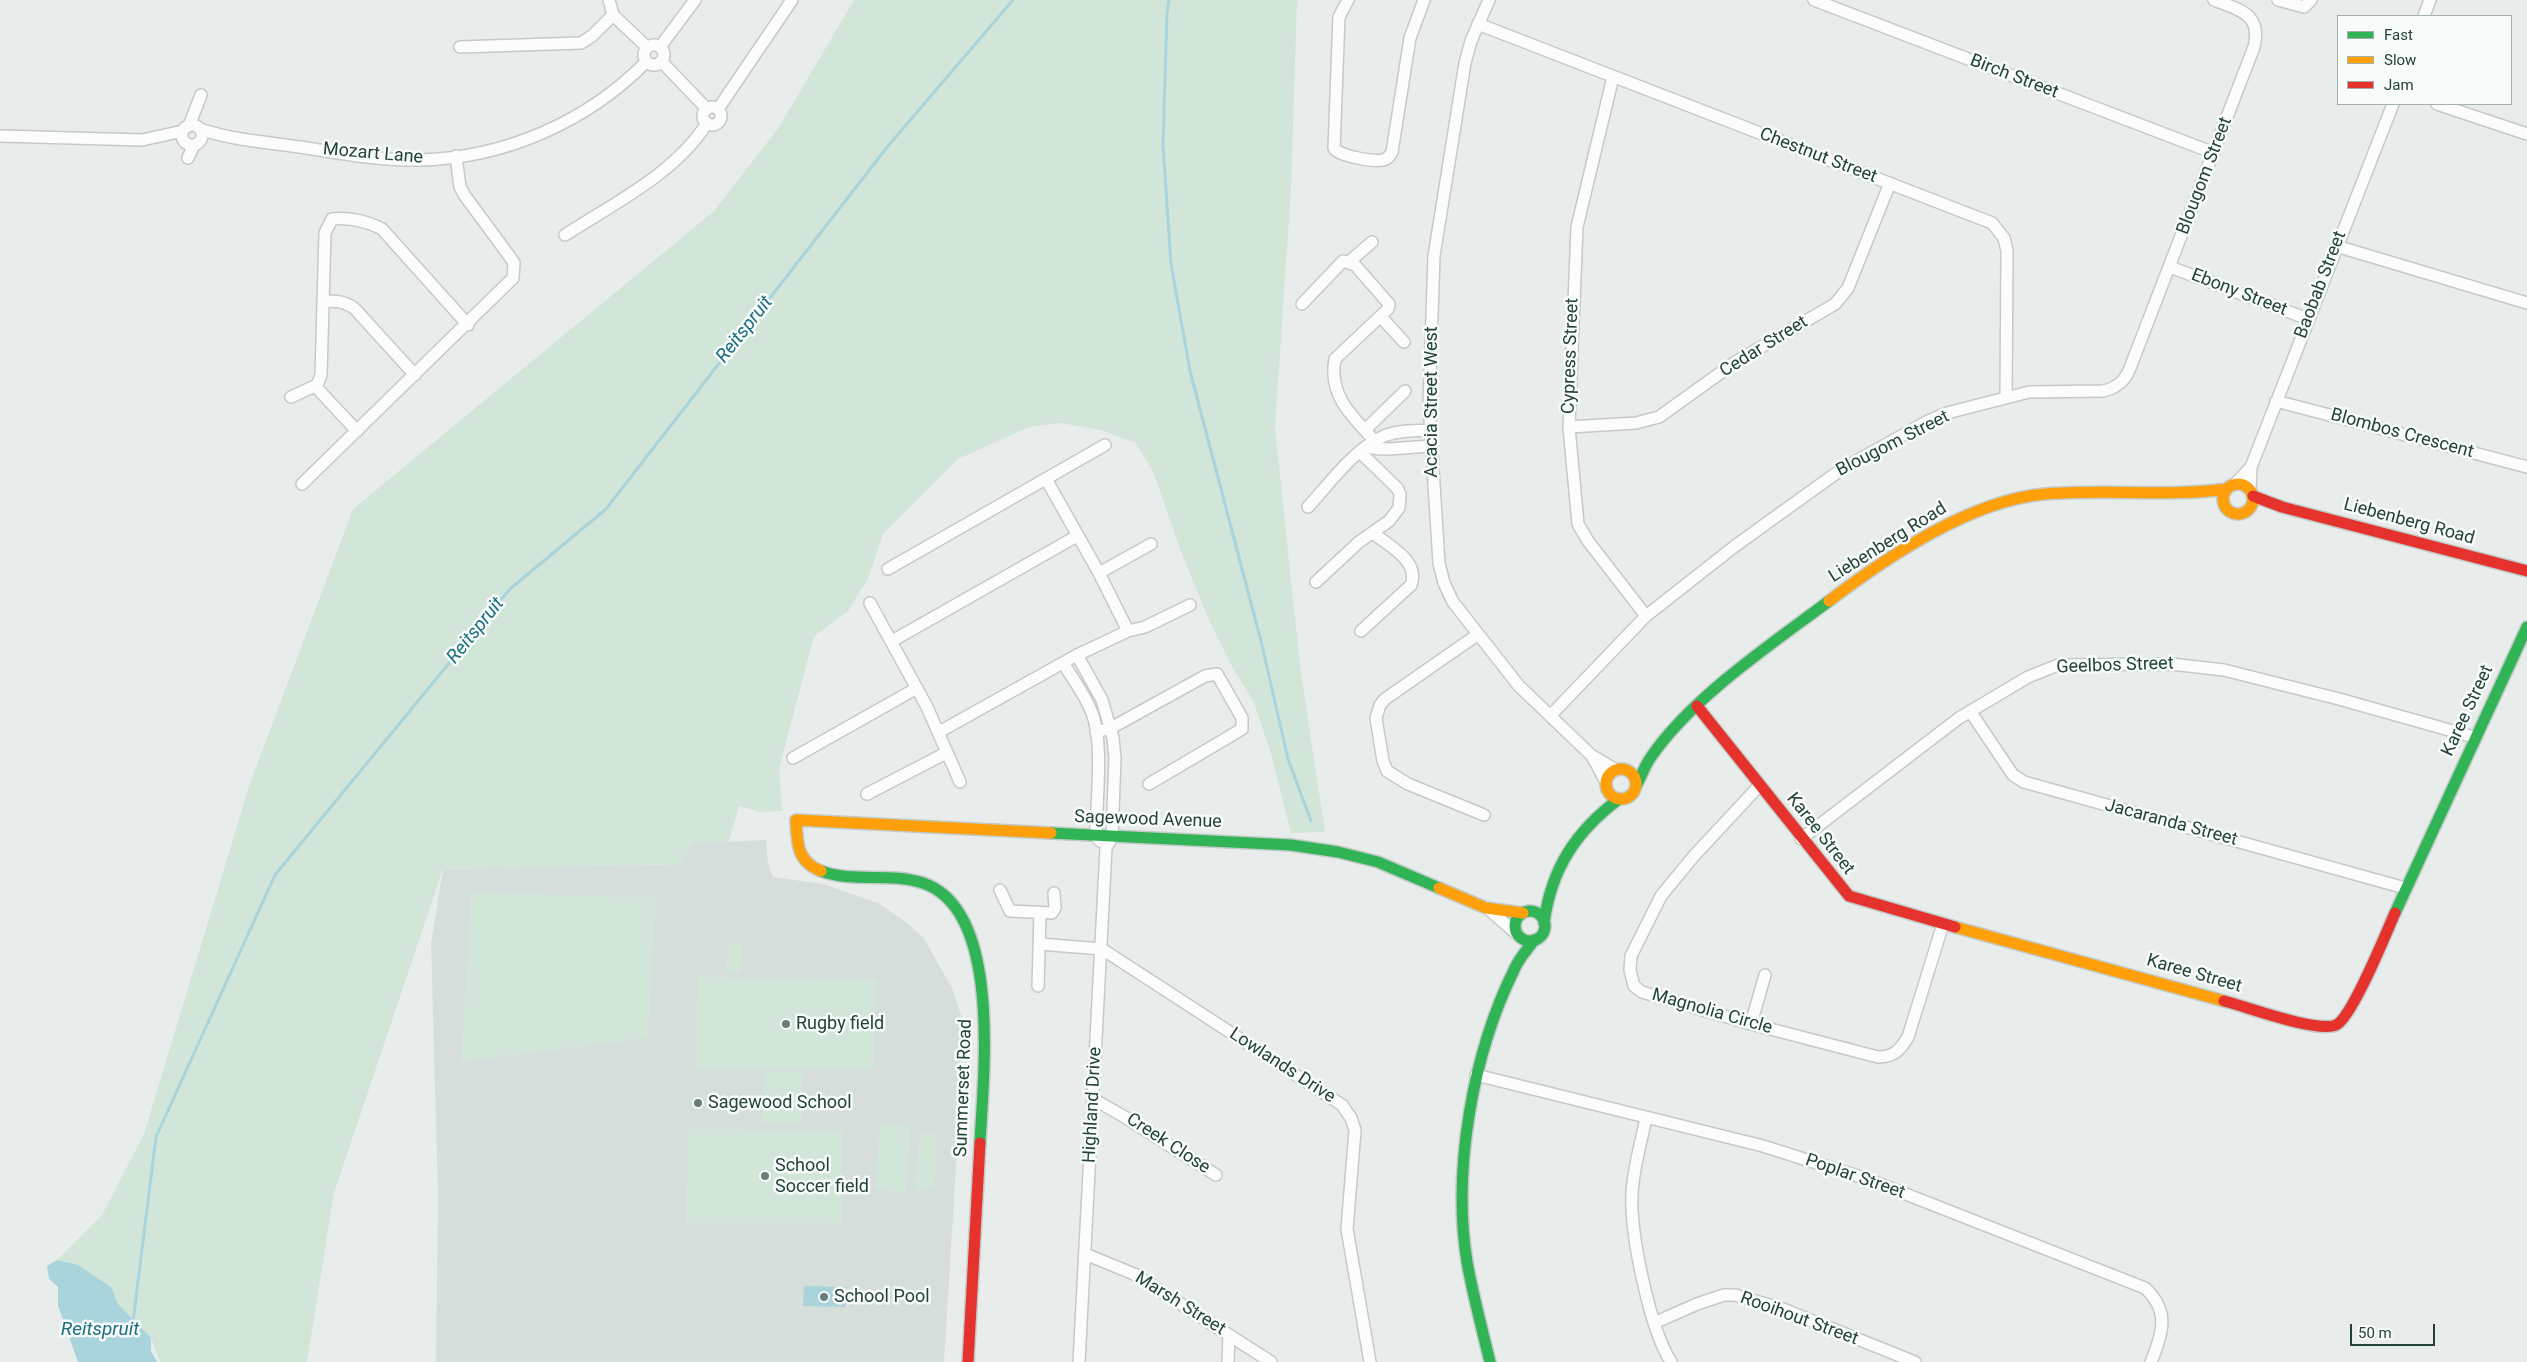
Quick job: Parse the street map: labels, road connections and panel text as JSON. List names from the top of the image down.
{
  "streets": {
    "street": [
      "Birch Street",
      "Mozart Lane",
      "Chestnut Street",
      "Blougom Street",
      "Baobab Street",
      "Ebony Street",
      "Cedar Street",
      "Cypress Street",
      "Acacia Street West",
      "Blombos Crescent",
      "Liebenberg Road",
      "Geelbos Street",
      "Karee Street",
      "Sagewood Avenue",
      "Jacaranda Street",
      "Magnolia Circle",
      "Lowlands Drive",
      "Summerset Road",
      "Highland Drive",
      "Creek Close",
      "Poplar Street",
      "Marsh Street",
      "Rooihout Street"
    ]
  },
  "crossings": [
    ["Birch Street", "Blougom Street"],
    ["Chestnut Street", "Blougom Street"],
    ["Chestnut Street", "Cedar Street"],
    ["Chestnut Street", "Cypress Street"],
    ["Chestnut Street", "Acacia Street West"],
    ["Blougom Street", "Ebony Street"],
    ["Blougom Street", "Cypress Street"],
    ["Blougom Street", "Acacia Street West"],
    ["Baobab Street", "Ebony Street"],
    ["Baobab Street", "Blombos Crescent"],
    ["Baobab Street", "Liebenberg Road"],
    ["Cedar Street", "Cypress Street"],
    ["Acacia Street West", "Liebenberg Road"],
    ["Liebenberg Road", "Karee Street"],
    ["Geelbos Street", "Karee Street"],
    ["Geelbos Street", "Jacaranda Street"],
    ["Karee Street", "Jacaranda Street"],
    ["Karee Street", "Magnolia Circle"],
    ["Sagewood Avenue", "Summerset Road"],
    ["Sagewood Avenue", "Highland Drive"],
    ["Lowlands Drive", "Highland Drive"],
    ["Highland Drive", "Creek Close"],
    ["Highland Drive", "Marsh Street"]
  ],
  "water": ["Reitspruit"],
  "places": [
    "Rugby field",
    "Sagewood School",
    "School Soccer field",
    "School Pool"
  ],
  "legend": ["Fast", "Slow", "Jam"],
  "scale_bar": "50 m"
}
